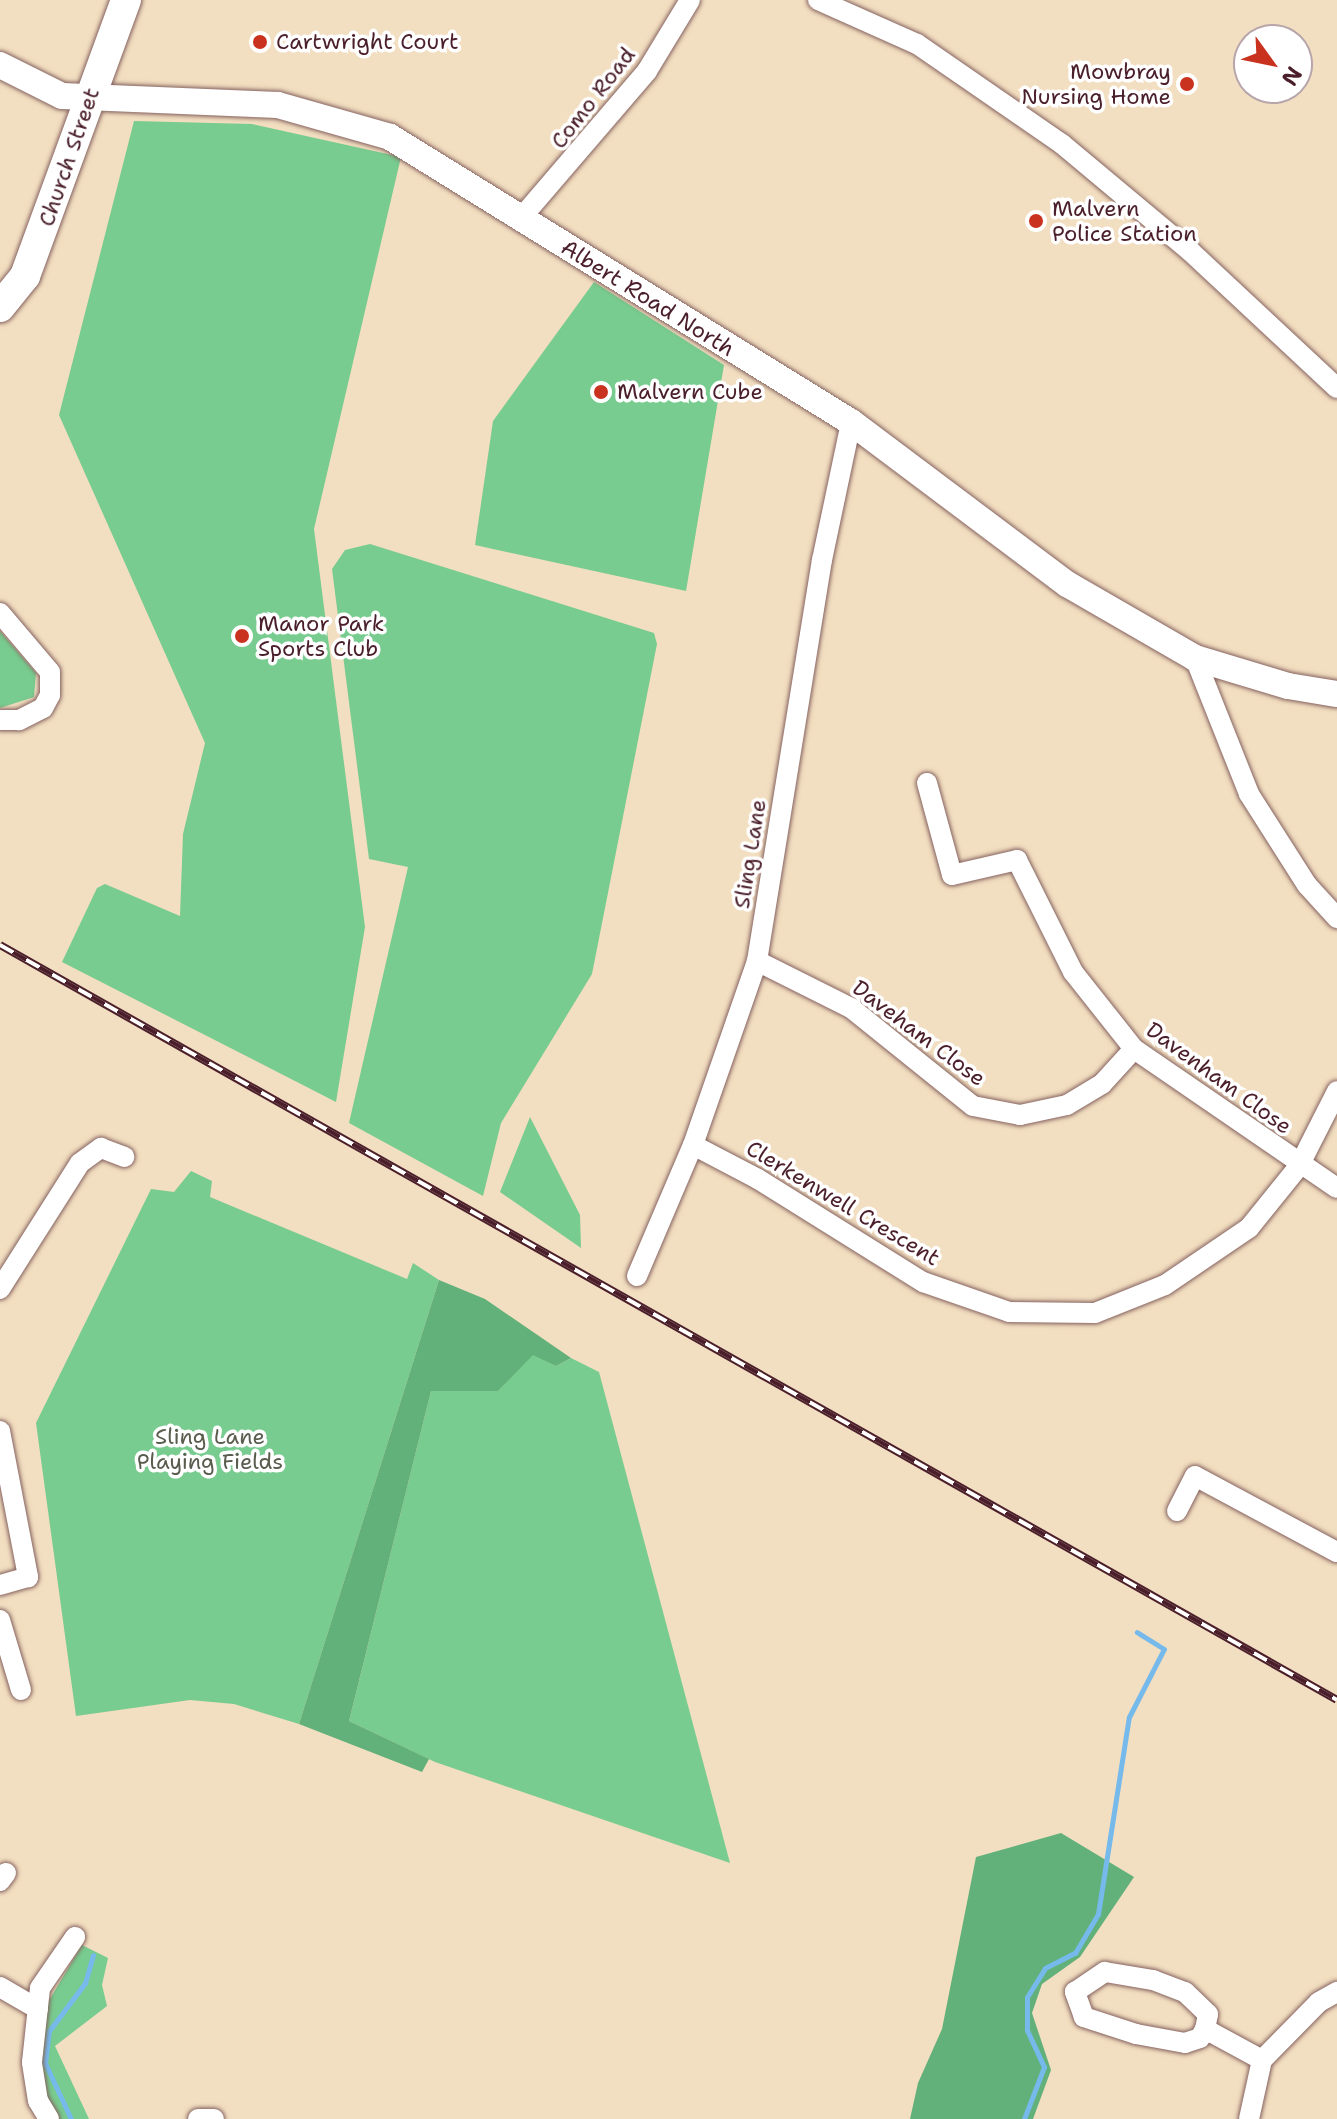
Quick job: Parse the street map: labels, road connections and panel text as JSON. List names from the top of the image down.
{
  "streets": {
    "main road": ["Church Street"],
    "street": [
      "Como Road",
      "Albert Road North",
      "Sling Lane",
      "Daveham Close",
      "Davenham Close",
      "Clerkenwell Crescent"
    ]
  },
  "crossings": [
    ["Como Road", "Albert Road North"],
    ["Church Street", "Albert Road North"],
    ["Albert Road North", "Sling Lane"],
    ["Sling Lane", "Daveham Close"],
    ["Sling Lane", "Clerkenwell Crescent"],
    ["Daveham Close", "Davenham Close"],
    ["Davenham Close", "Clerkenwell Crescent"]
  ],
  "parks": ["Sling Lane Playing Fields"],
  "places": [
    "Cartwright Court",
    "Mowbray Nursing Home",
    "Malvern Police Station",
    "Malvern Cube",
    "Manor Park Sports Club"
  ],
  "north": "bottom right"
}
